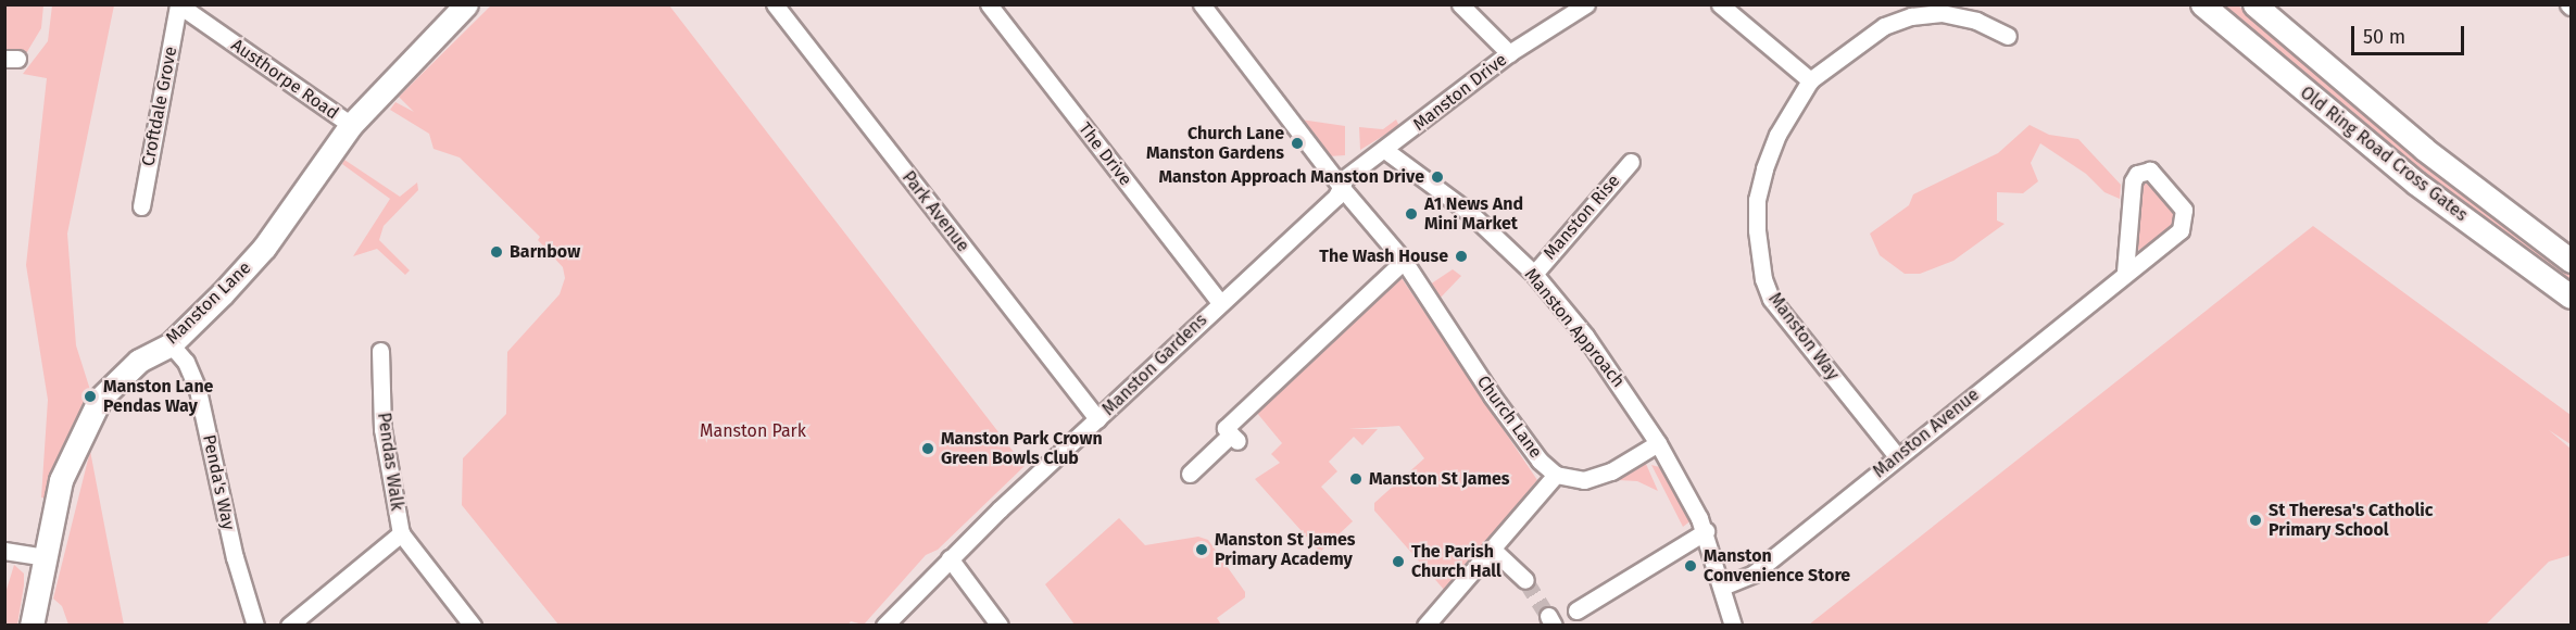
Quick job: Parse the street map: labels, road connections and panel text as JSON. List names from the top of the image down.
{
  "streets": {
    "main road": ["Austhorpe Road", "Old Ring Road Cross Gates", "Manston Lane"],
    "street": [
      "Manston Drive",
      "Croftdale Grove",
      "The Drive",
      "Park Avenue",
      "Manston Rise",
      "Manston Approach",
      "Manston Way",
      "Manston Gardens",
      "Church Lane",
      "Manston Avenue",
      "Pendas Walk",
      "Penda's Way"
    ]
  },
  "crossings": [
    ["Austhorpe Road", "Croftdale Grove"],
    ["Austhorpe Road", "Manston Lane"],
    ["Manston Drive", "Manston Approach"],
    ["Manston Drive", "Manston Gardens"],
    ["Manston Drive", "Church Lane"],
    ["The Drive", "Manston Gardens"],
    ["Park Avenue", "Manston Gardens"],
    ["Manston Rise", "Manston Approach"],
    ["Manston Lane", "Penda's Way"],
    ["Manston Approach", "Church Lane"],
    ["Manston Way", "Manston Avenue"],
    ["Manston Gardens", "Church Lane"]
  ],
  "parks": ["Manston Park"],
  "places": [
    "Church Lane Manston Gardens",
    "Manston Approach Manston Drive",
    "A1 News And Mini Market",
    "Barnbow",
    "The Wash House",
    "Manston Lane Pendas Way",
    "Manston Park Crown Green Bowls Club",
    "Manston St James",
    "St Theresa's Catholic Primary School",
    "Manston St James Primary Academy",
    "The Parish Church Hall",
    "Manston Convenience Store"
  ],
  "scale_bar": "50 m"
}
